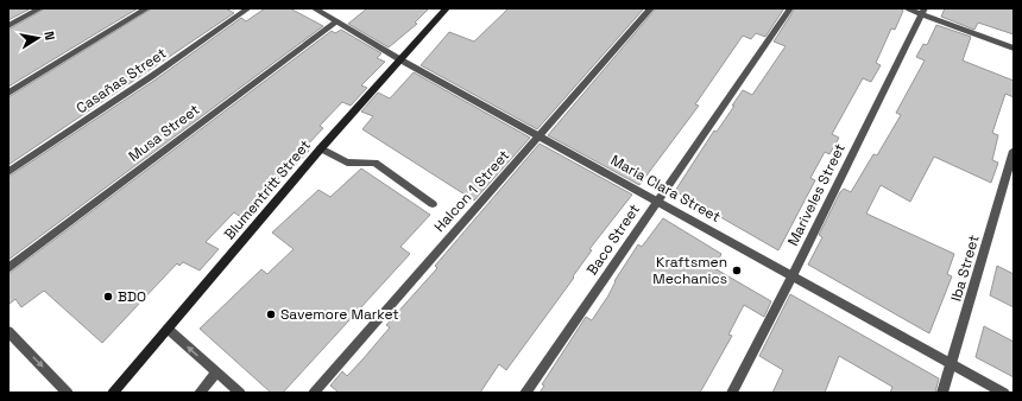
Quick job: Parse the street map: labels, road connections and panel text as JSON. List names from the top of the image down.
{
  "streets": {
    "main road": ["Blumentritt Street"],
    "street": [
      "Casañas Street",
      "Musa Street",
      "Maria Clara Street",
      "Halcon 1 Street",
      "Mariveles Street",
      "Baco Street",
      "Iba Street"
    ]
  },
  "crossings": [
    ["Musa Street", "Maria Clara Street"],
    ["Maria Clara Street", "Blumentritt Street"],
    ["Maria Clara Street", "Halcon 1 Street"],
    ["Maria Clara Street", "Mariveles Street"],
    ["Maria Clara Street", "Baco Street"],
    ["Maria Clara Street", "Iba Street"]
  ],
  "places": ["Kraftsmen Mechanics", "BDO", "Savemore Market"],
  "north": "right"
}
